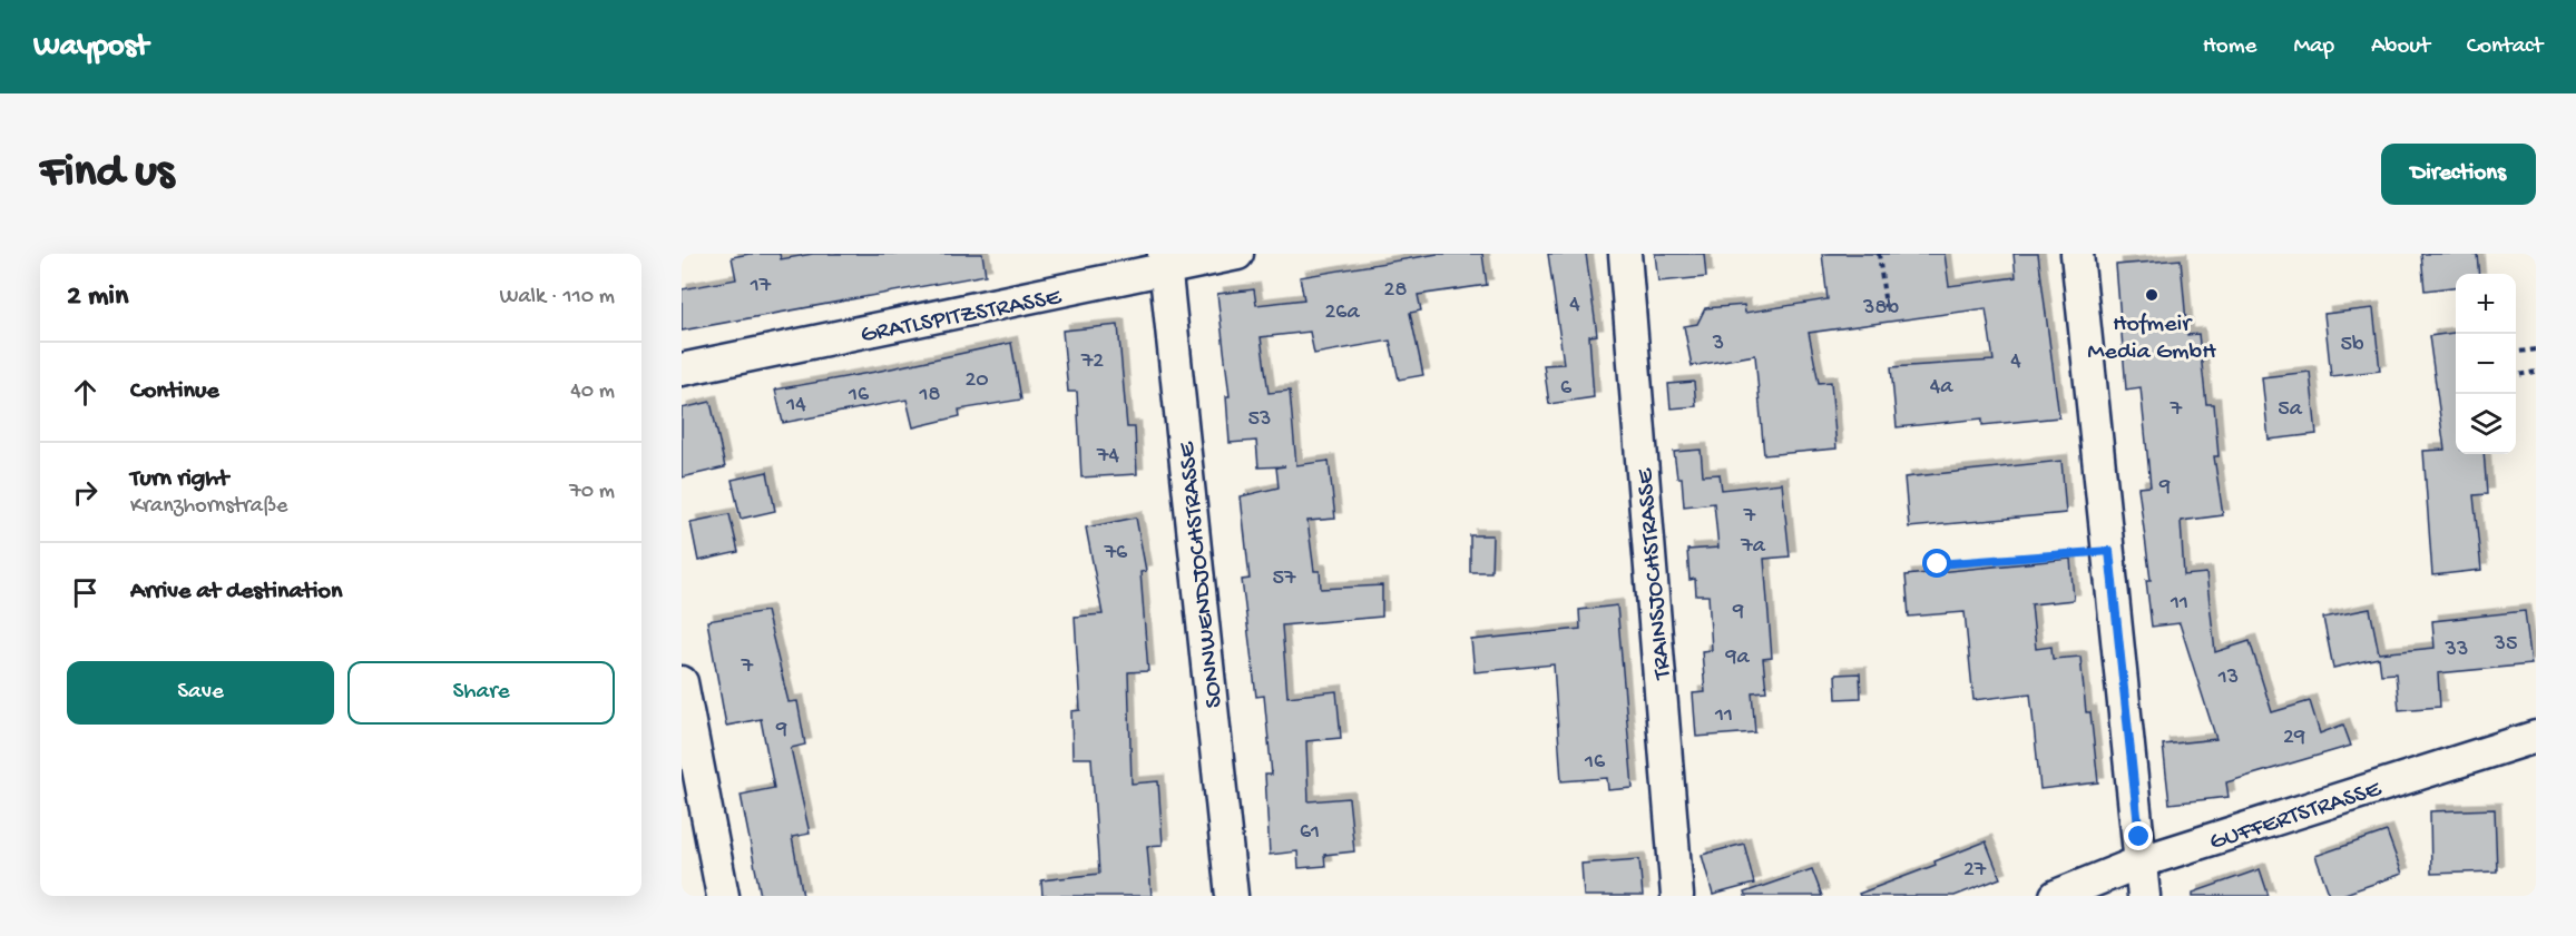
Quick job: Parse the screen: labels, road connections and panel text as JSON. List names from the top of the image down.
{
  "streets": {
    "street": [
      "GRATLSPITZSTRASSE",
      "TRAINSJOCHSTRASSE",
      "SONNWENDJOCHSTRASSE",
      "GUFFERTSTRASSE"
    ]
  },
  "crossings": [
    ["GRATLSPITZSTRASSE", "SONNWENDJOCHSTRASSE"]
  ],
  "places": ["Hofmeir Media GmbH"],
  "house_numbers": [
    "17",
    "28",
    "4",
    "38b",
    "26a",
    "3",
    "5b",
    "72",
    "4",
    "20",
    "4a",
    "6",
    "16",
    "18",
    "14",
    "7",
    "5a",
    "53",
    "74",
    "9",
    "7",
    "7a",
    "76",
    "57",
    "11",
    "9",
    "35",
    "33",
    "9a",
    "7",
    "13",
    "11",
    "9",
    "29",
    "16",
    "61",
    "27"
  ],
  "page": {
    "header": "Waypost",
    "nav": [
      "Home",
      "Map",
      "About",
      "Contact"
    ],
    "buttons": [
      "Directions",
      ["Save", "Share"]
    ],
    "title": "Find us",
    "heading": ["2 min", "Walk · 110 m"],
    "map_buttons": ["+", "−"],
    "list": [
      ["Continue", "40 m"],
      ["Turn right", "Kranzhornstraße", "70 m"],
      "Arrive at destination"
    ]
  }
}
